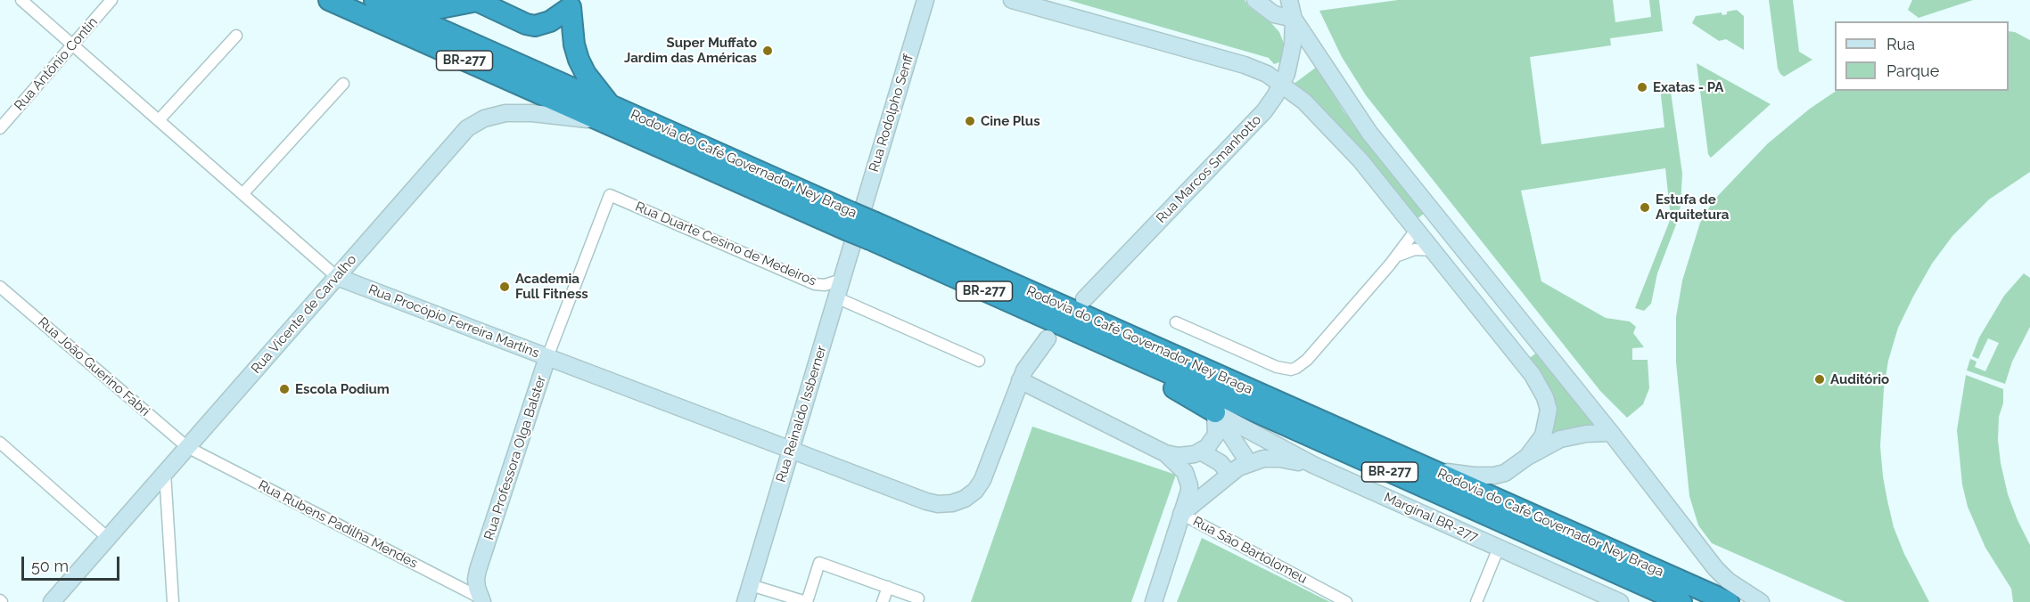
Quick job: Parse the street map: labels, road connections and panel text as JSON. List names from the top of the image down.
{
  "streets": {
    "highway": ["BR-277", "Rodovia do Café Governador Ney Braga"],
    "main road": [
      "Rua Rodolpho Senff",
      "Rua Marcos Smanhotto",
      "Rua Vicente de Carvalho",
      "Rua Procópio Ferreira Martins",
      "Rua Reinaldo Issberner",
      "Rua Professora Olga Balster",
      "Marginal BR-277"
    ],
    "street": [
      "Rua Antônio Contin",
      "Rua Duarte Cesino de Medeiros",
      "Rua João Guerino Fabri",
      "Rua Rubens Padilha Mendes",
      "Rua São Bartolomeu"
    ]
  },
  "crossings": [
    ["Rua Antônio Contin", "Rua Procópio Ferreira Martins"],
    ["Rua Rodolpho Senff", "Rodovia do Café Governador Ney Braga"],
    ["Rua Rodolpho Senff", "Rua Reinaldo Issberner"],
    ["Rodovia do Café Governador Ney Braga", "Rua Vicente de Carvalho"],
    ["Rodovia do Café Governador Ney Braga", "Rua Reinaldo Issberner"],
    ["Rua Duarte Cesino de Medeiros", "Rua Reinaldo Issberner"],
    ["Rua Duarte Cesino de Medeiros", "Rua Professora Olga Balster"],
    ["Rua Vicente de Carvalho", "Rua Procópio Ferreira Martins"],
    ["Rua Vicente de Carvalho", "Rua João Guerino Fabri"],
    ["Rua Vicente de Carvalho", "Rua Rubens Padilha Mendes"],
    ["Rua Procópio Ferreira Martins", "Rua Reinaldo Issberner"],
    ["Rua Procópio Ferreira Martins", "Rua Professora Olga Balster"],
    ["Rua João Guerino Fabri", "Rua Rubens Padilha Mendes"],
    ["Rua Professora Olga Balster", "Rua Rubens Padilha Mendes"]
  ],
  "places": [
    "Super Muffato Jardim das Américas",
    "Exatas - PA",
    "Cine Plus",
    "Estufa de Arquitetura",
    "Academia Full Fitness",
    "Auditório",
    "Escola Podium"
  ],
  "legend": ["Rua", "Parque"],
  "scale_bar": "50 m"
}
